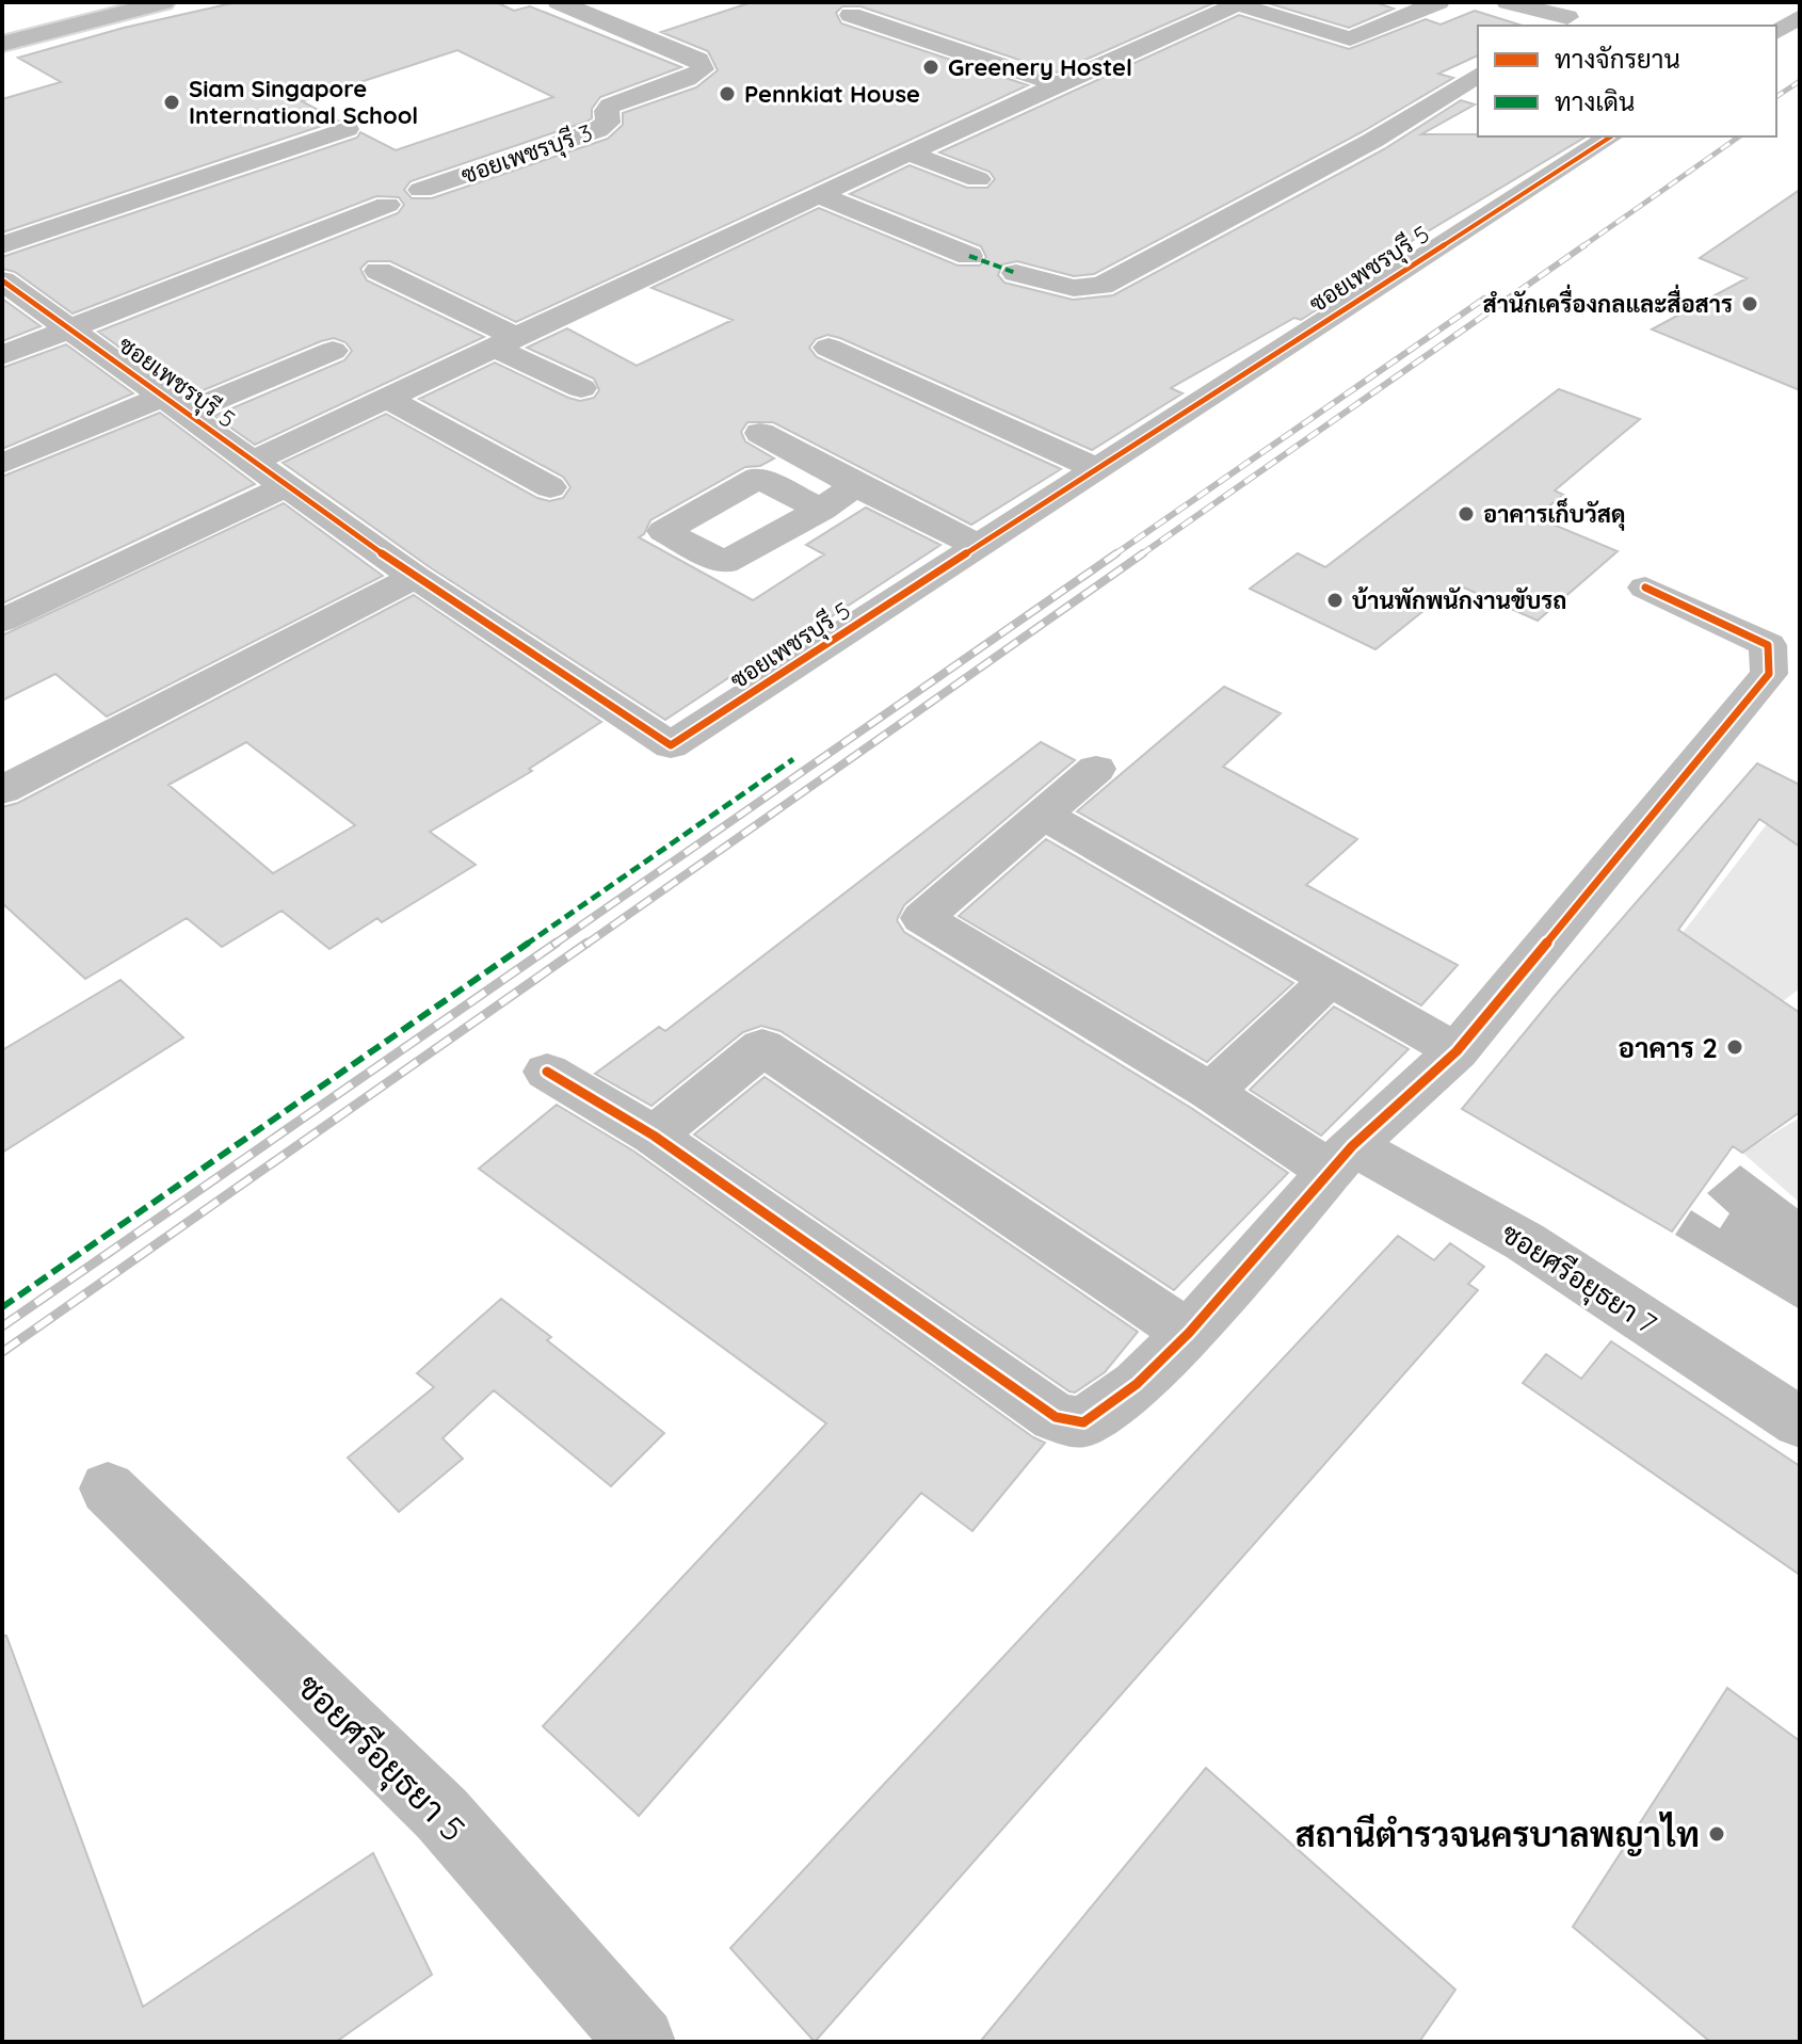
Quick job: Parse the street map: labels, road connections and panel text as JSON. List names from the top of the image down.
{
  "streets": {
    "street": [
      "ซอยเพชรบุรี 3",
      "ซอยเพชรบุรี 5",
      "ซอยศรีอยุธยา 7",
      "ซอยศรีอยุธยา 5"
    ]
  },
  "places": [
    "Greenery Hostel",
    "Pennkiat House",
    "Siam Singapore International School",
    "สำนักเครื่องกลและสื่อสาร",
    "อาคารเก็บวัสดุ",
    "บ้านพักพนักงานขับรถ",
    "อาคาร 2",
    "สถานีตำรวจนครบาลพญาไท"
  ],
  "legend": ["ทางจักรยาน", "ทางเดิน"]
}
